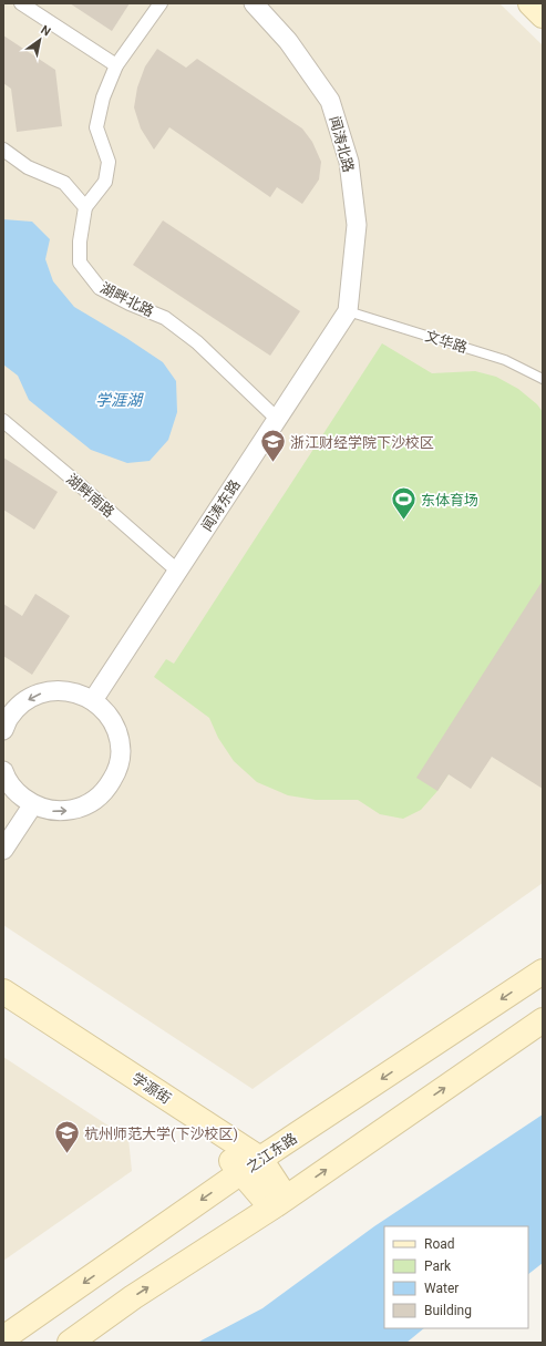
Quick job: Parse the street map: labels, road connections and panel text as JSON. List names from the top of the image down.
{
  "streets": {
    "main road": ["学源街", "之江东路"],
    "street": [
      "闻涛北路",
      "湖畔北路",
      "湖畔南路",
      "闻涛东路"
    ],
    "lane": ["文华路"]
  },
  "crossings": [
    ["闻涛北路", "文华路"],
    ["闻涛北路", "闻涛东路"],
    ["湖畔北路", "闻涛东路"],
    ["文华路", "闻涛东路"],
    ["湖畔南路", "闻涛东路"],
    ["学源街", "之江东路"]
  ],
  "water": ["学涯湖"],
  "places": {
    "school or university": ["浙江财经学院下沙校区", "杭州师范大学(下沙校区)"],
    "sports": ["东体育场"]
  },
  "legend": [
    "Road",
    "Park",
    "Water",
    "Building"
  ],
  "north": "top right"
}
